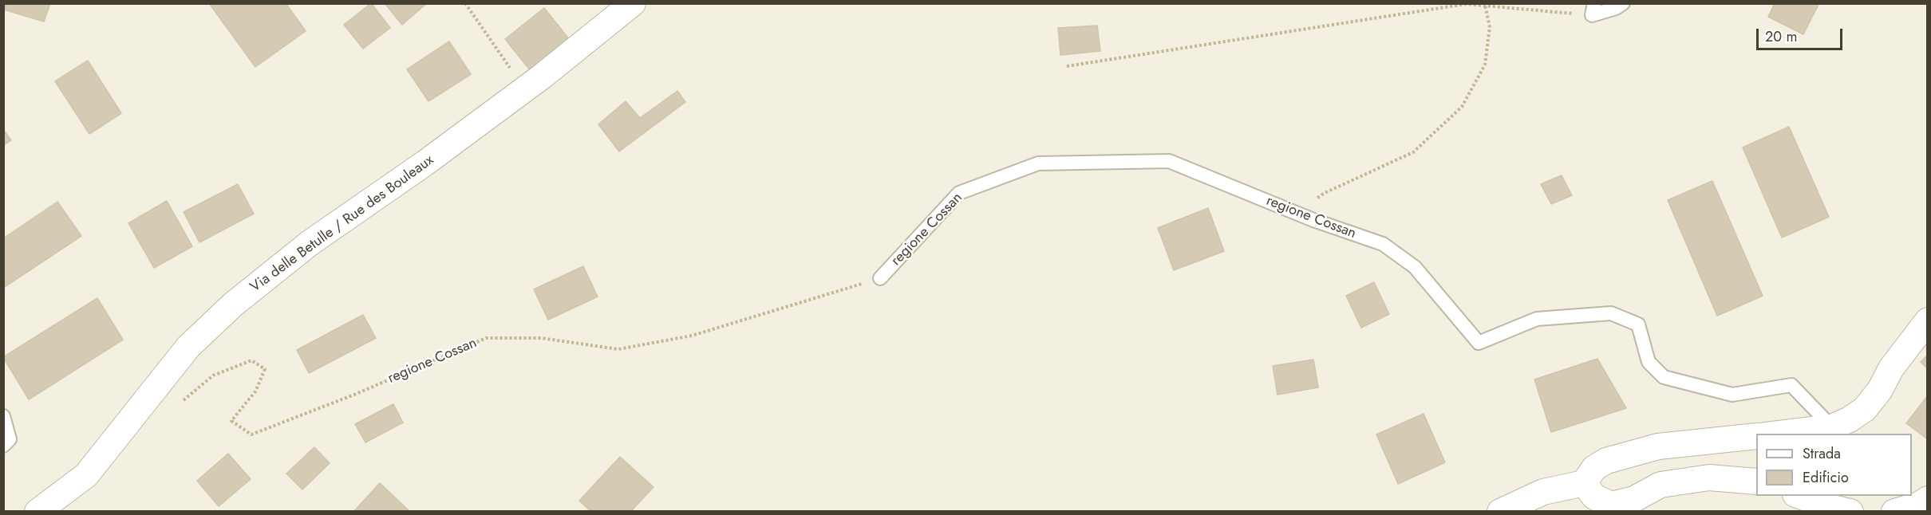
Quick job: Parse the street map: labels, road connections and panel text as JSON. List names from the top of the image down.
{
  "streets": {
    "street": ["Via delle Betulle / Rue des Bouleaux"],
    "lane": ["regione Cossan"]
  },
  "legend": ["Strada", "Edificio"],
  "scale_bar": "20 m"
}
